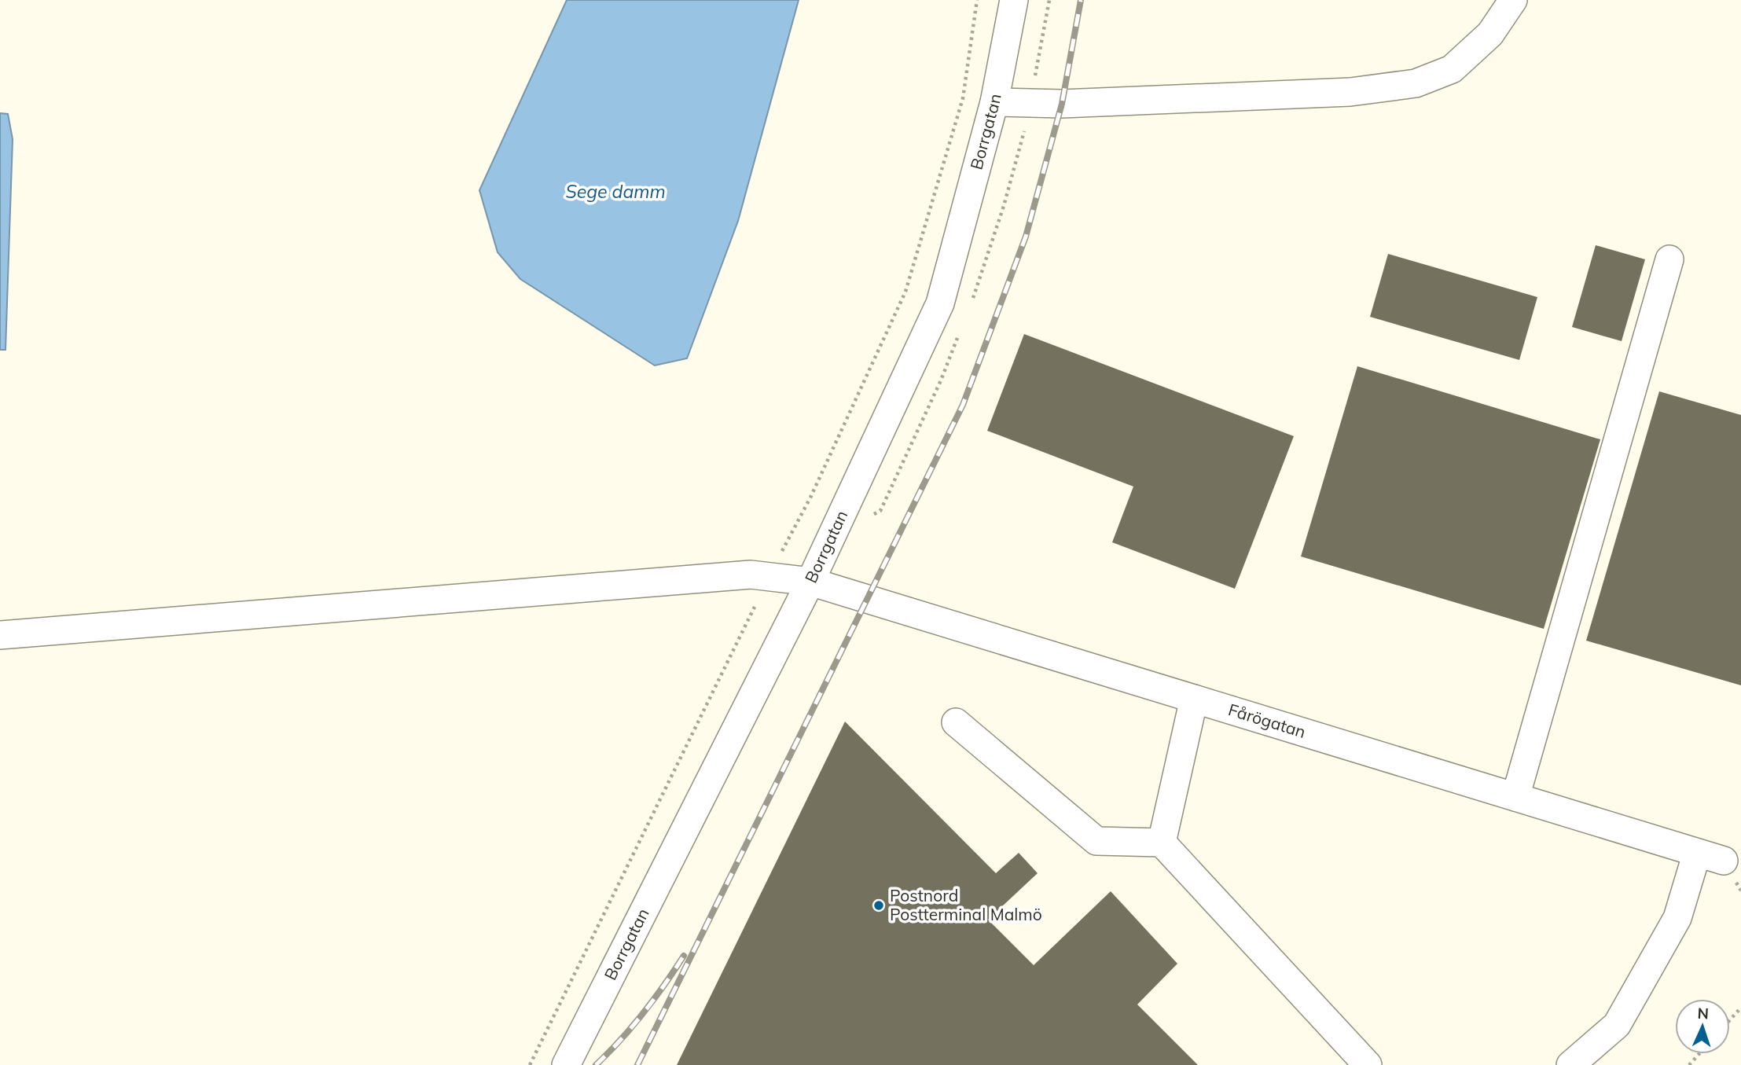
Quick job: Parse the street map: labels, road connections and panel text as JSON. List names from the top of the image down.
{
  "streets": {
    "street": ["Borrgatan", "Fårögatan"]
  },
  "crossings": [
    ["Borrgatan", "Fårögatan"]
  ],
  "water": ["Sege damm"],
  "places": ["Postnord Postterminal Malmö"],
  "north": "top"
}
